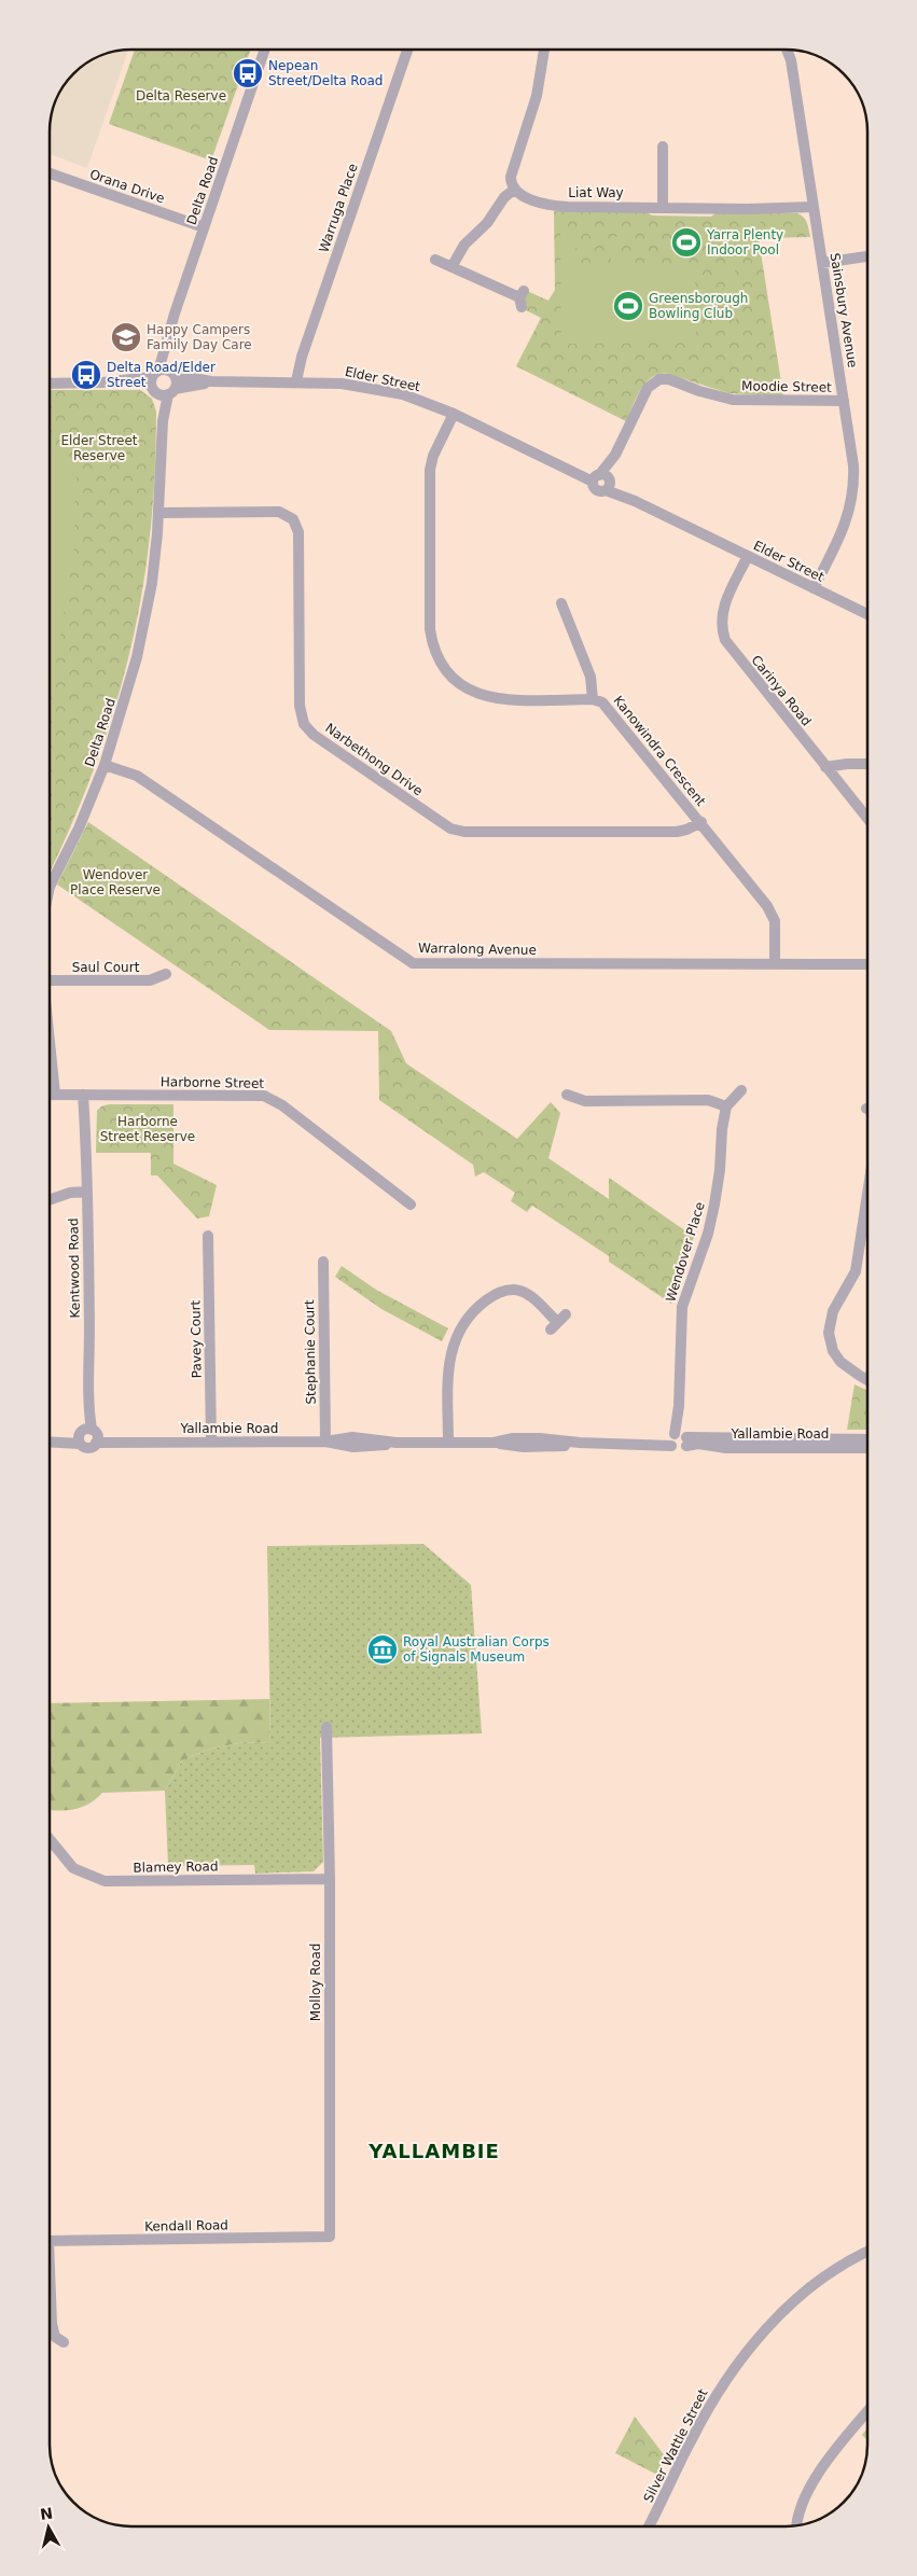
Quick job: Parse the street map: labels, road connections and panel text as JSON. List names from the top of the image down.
{
  "streets": {
    "street": [
      "Orana Drive",
      "Delta Road",
      "Liat Way",
      "Warruga Place",
      "Sainsbury Avenue",
      "Elder Street",
      "Moodie Street",
      "Carinya Road",
      "Kanowindra Crescent",
      "Narbethong Drive",
      "Warralong Avenue",
      "Saul Court",
      "Harborne Street",
      "Wendover Place",
      "Kentwood Road",
      "Pavey Court",
      "Stephanie Court",
      "Yallambie Road",
      "Blamey Road",
      "Molloy Road",
      "Kendall Road",
      "Silver Wattle Street"
    ]
  },
  "crossings": [
    ["Orana Drive", "Delta Road"],
    ["Delta Road", "Elder Street"],
    ["Delta Road", "Narbethong Drive"],
    ["Delta Road", "Warralong Avenue"],
    ["Liat Way", "Sainsbury Avenue"],
    ["Warruga Place", "Elder Street"],
    ["Sainsbury Avenue", "Elder Street"],
    ["Sainsbury Avenue", "Moodie Street"],
    ["Elder Street", "Moodie Street"],
    ["Elder Street", "Carinya Road"],
    ["Elder Street", "Kanowindra Crescent"],
    ["Kanowindra Crescent", "Narbethong Drive"],
    ["Kanowindra Crescent", "Warralong Avenue"],
    ["Harborne Street", "Kentwood Road"],
    ["Wendover Place", "Yallambie Road"],
    ["Kentwood Road", "Yallambie Road"],
    ["Pavey Court", "Yallambie Road"],
    ["Stephanie Court", "Yallambie Road"],
    ["Blamey Road", "Molloy Road"],
    ["Molloy Road", "Kendall Road"]
  ],
  "districts": ["YALLAMBIE"],
  "parks": [
    "Delta Reserve",
    "Elder Street Reserve",
    "Wendover Place Reserve",
    "Harborne Street Reserve"
  ],
  "places": {
    "bus stop": ["Nepean Street/Delta Road", "Delta Road/Elder Street"],
    "sports": ["Yarra Plenty Indoor Pool", "Greensborough Bowling Club"],
    "school or university": ["Happy Campers Family Day Care"],
    "museum": ["Royal Australian Corps of Signals Museum"]
  },
  "north": "top"
}
